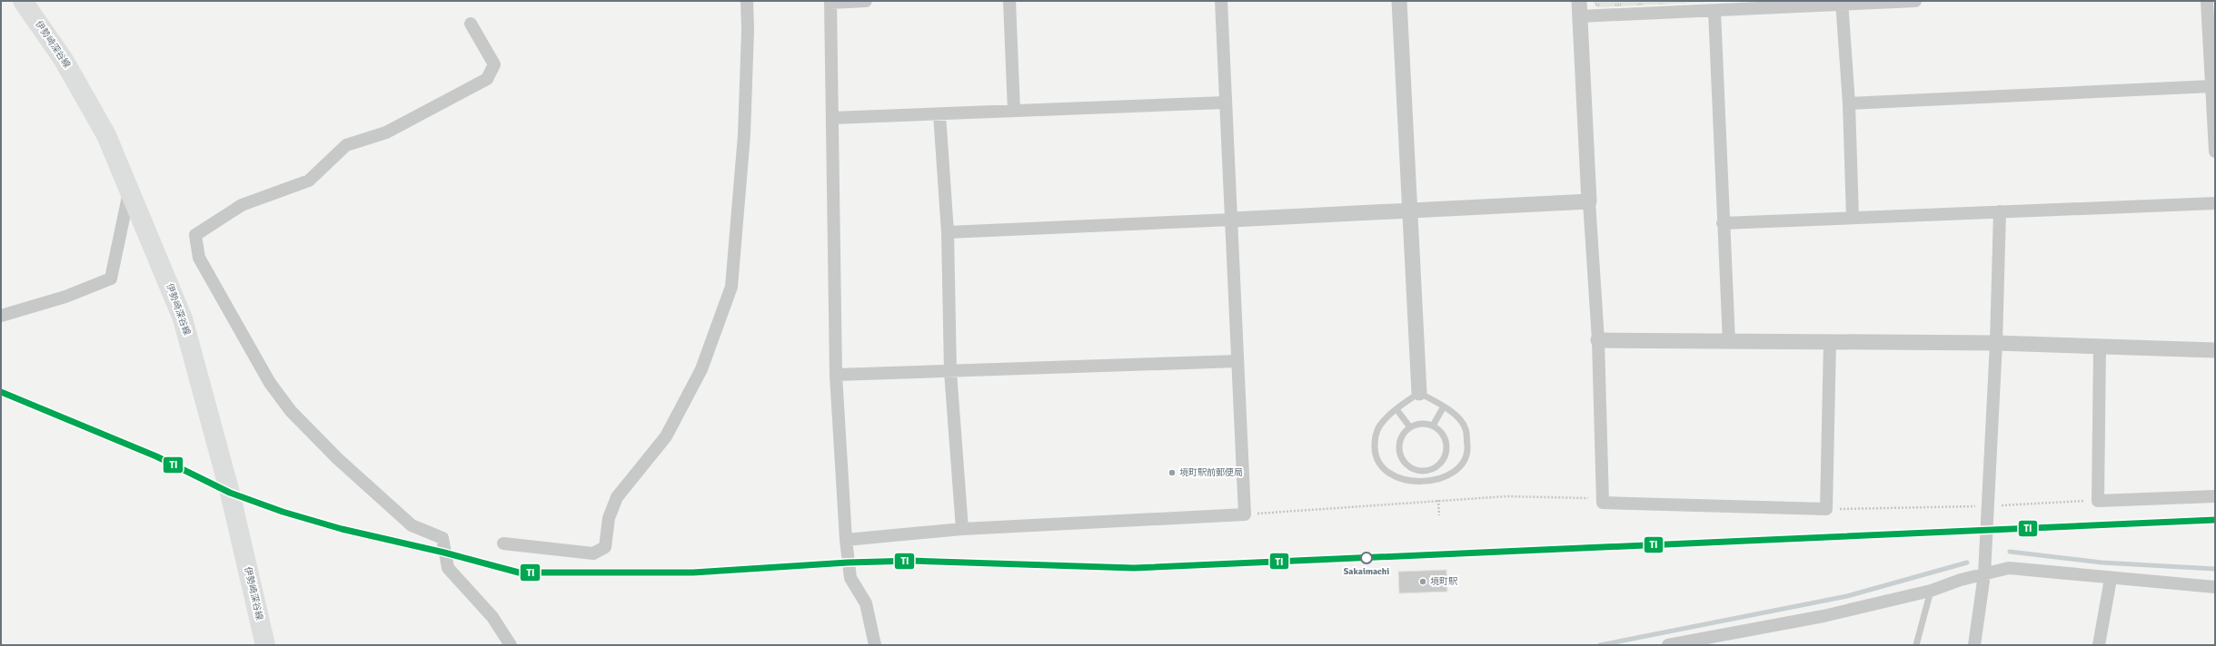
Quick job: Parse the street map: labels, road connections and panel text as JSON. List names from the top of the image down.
{
  "streets": {
    "main road": ["伊勢崎深谷線"]
  },
  "places": ["境町駅前郵便局", "Sakaimachi", "境町駅"],
  "lines": ["transit line TI"]
}
